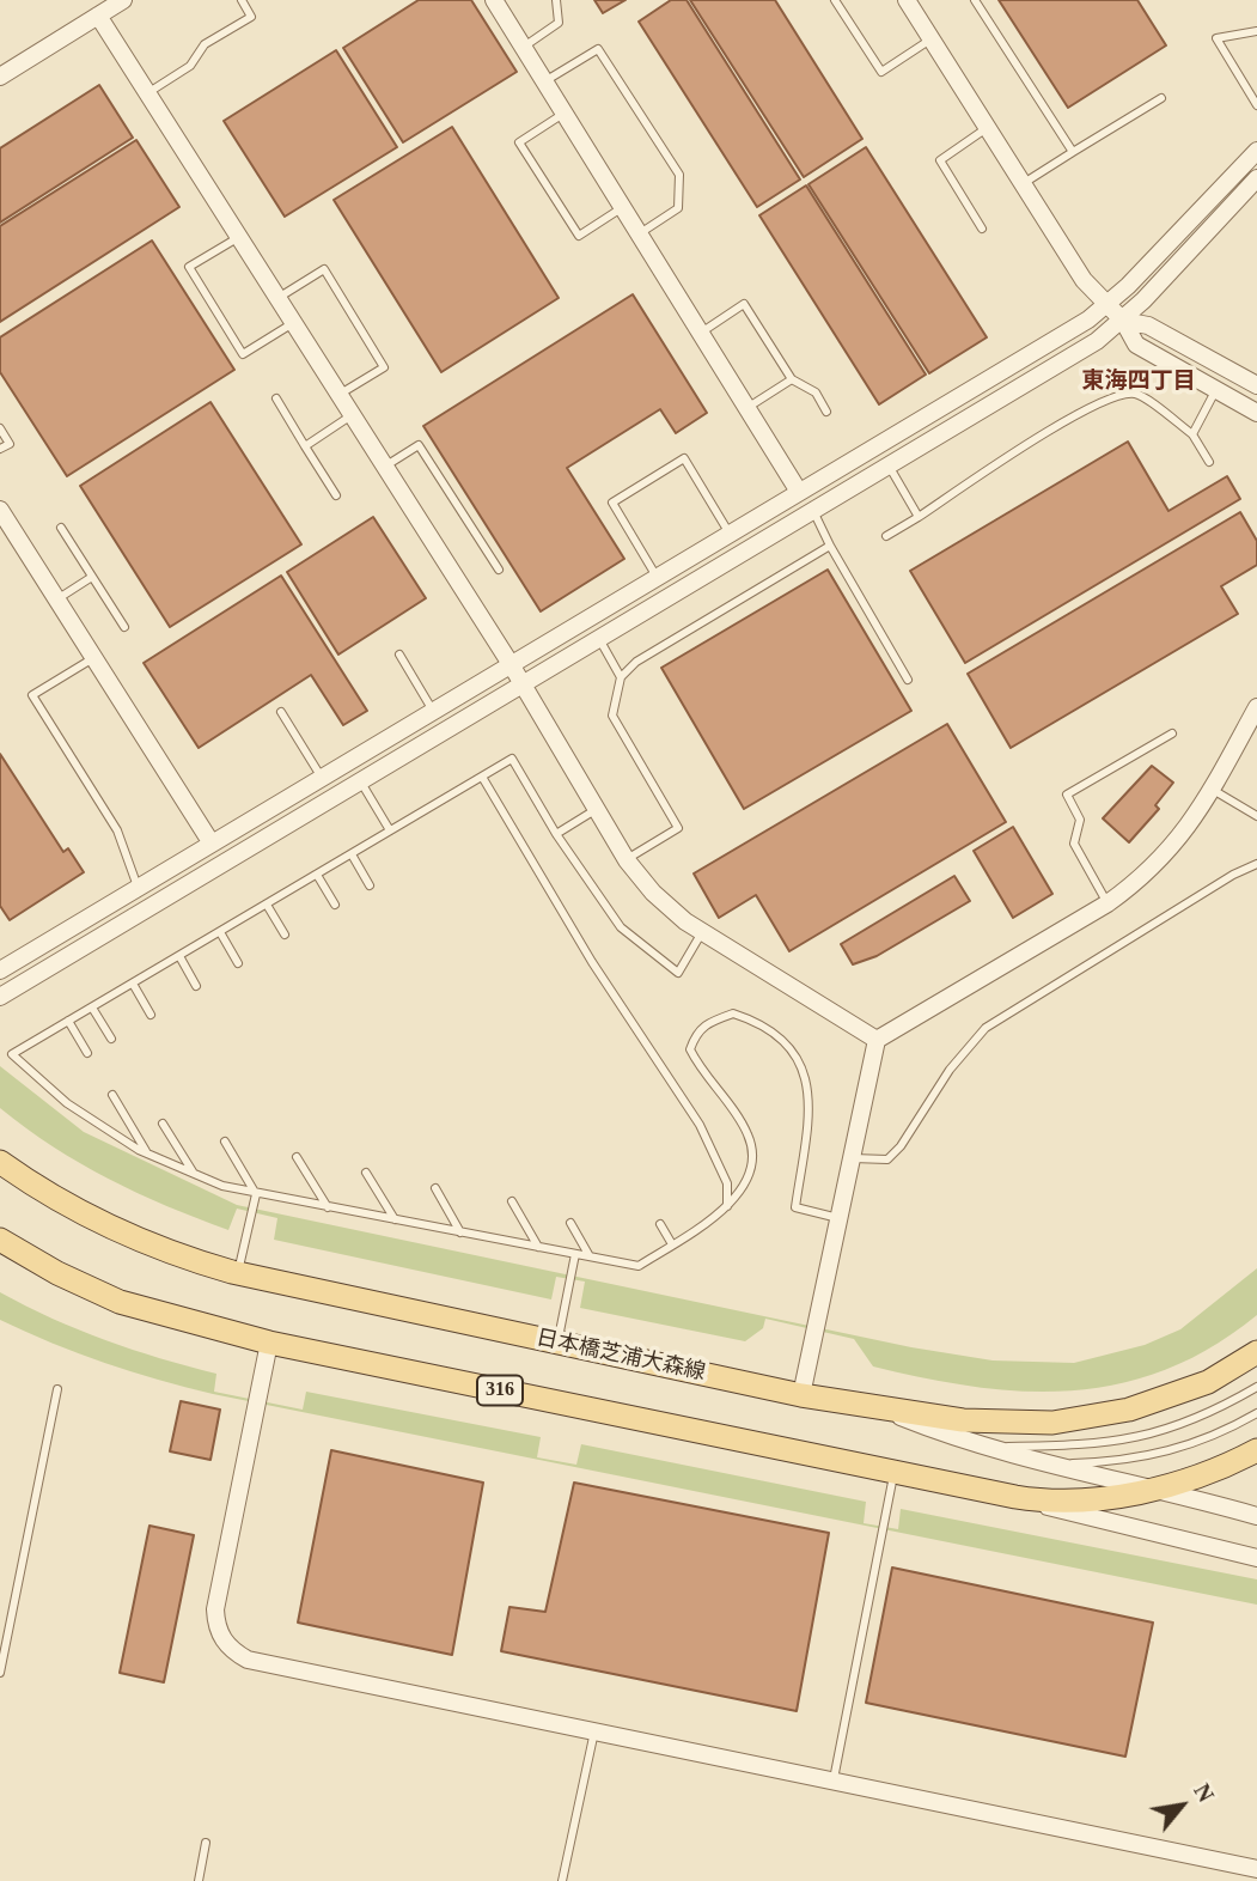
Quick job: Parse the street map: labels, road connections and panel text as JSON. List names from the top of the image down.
{
  "streets": {
    "main road": ["日本橋芝浦大森線", "316"]
  },
  "districts": ["東海四丁目"],
  "north": "top right"
}
